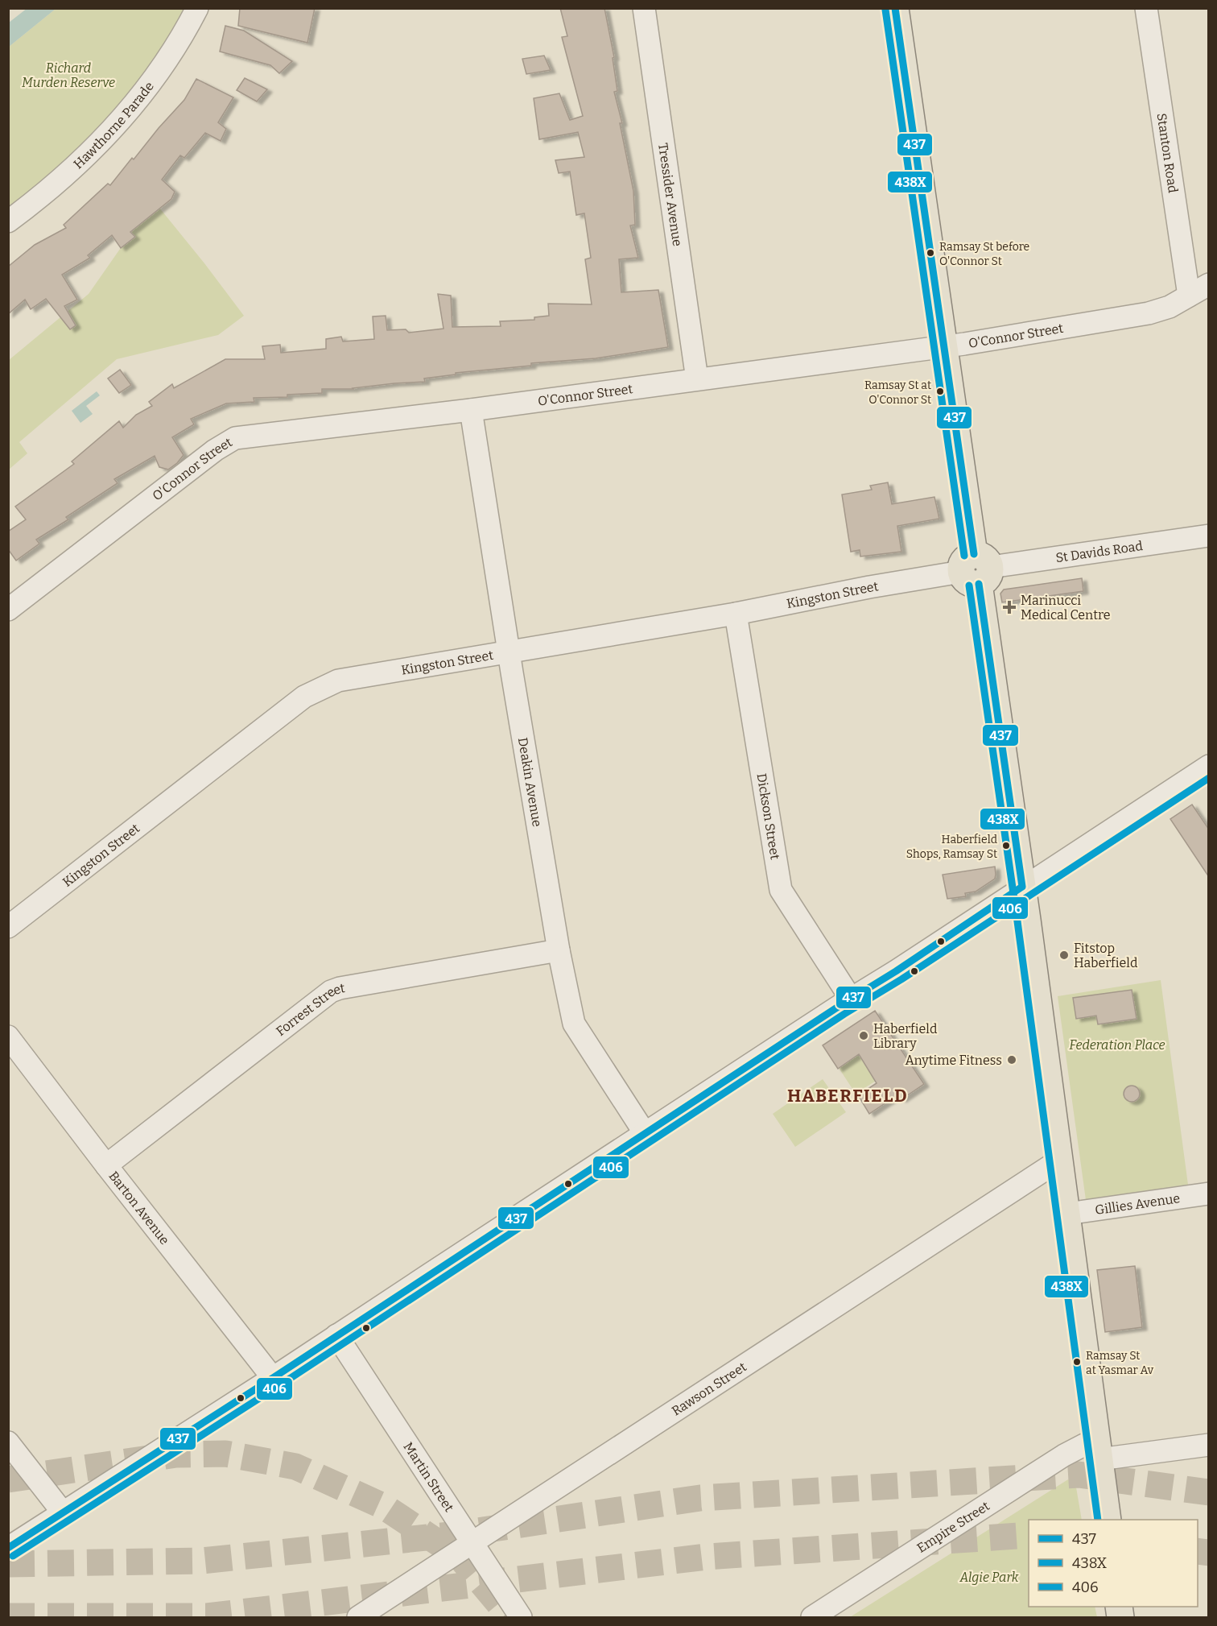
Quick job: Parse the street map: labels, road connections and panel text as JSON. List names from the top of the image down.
{
  "streets": {
    "street": [
      "Hawthorne Parade",
      "Stanton Road",
      "Tressider Avenue",
      "O'Connor Street",
      "St Davids Road",
      "Kingston Street",
      "Deakin Avenue",
      "Dickson Street",
      "Forrest Street",
      "Gillies Avenue",
      "Barton Avenue",
      "Rawson Street",
      "Martin Street",
      "Empire Street"
    ]
  },
  "crossings": [
    ["Stanton Road", "O'Connor Street"],
    ["Tressider Avenue", "O'Connor Street"],
    ["O'Connor Street", "Deakin Avenue"],
    ["St Davids Road", "Kingston Street"],
    ["Kingston Street", "Deakin Avenue"],
    ["Kingston Street", "Dickson Street"],
    ["Deakin Avenue", "Forrest Street"],
    ["Forrest Street", "Barton Avenue"],
    ["Rawson Street", "Martin Street"]
  ],
  "districts": ["HABERFIELD"],
  "parks": ["Richard Murden Reserve", "Federation Place", "Algie Park"],
  "places": {
    "other": [
      "Ramsay St before O'Connor St",
      "Ramsay St at O'Connor St",
      "Haberfield Shops, Ramsay St",
      "Fitstop Haberfield",
      "Haberfield Library",
      "Anytime Fitness",
      "Ramsay St at Yasmar Av"
    ],
    "health": ["Marinucci Medical Centre"]
  },
  "lines": ["transit line 437", "transit line 438X", "transit line 406"],
  "legend": ["437", "438X", "406"]
}
